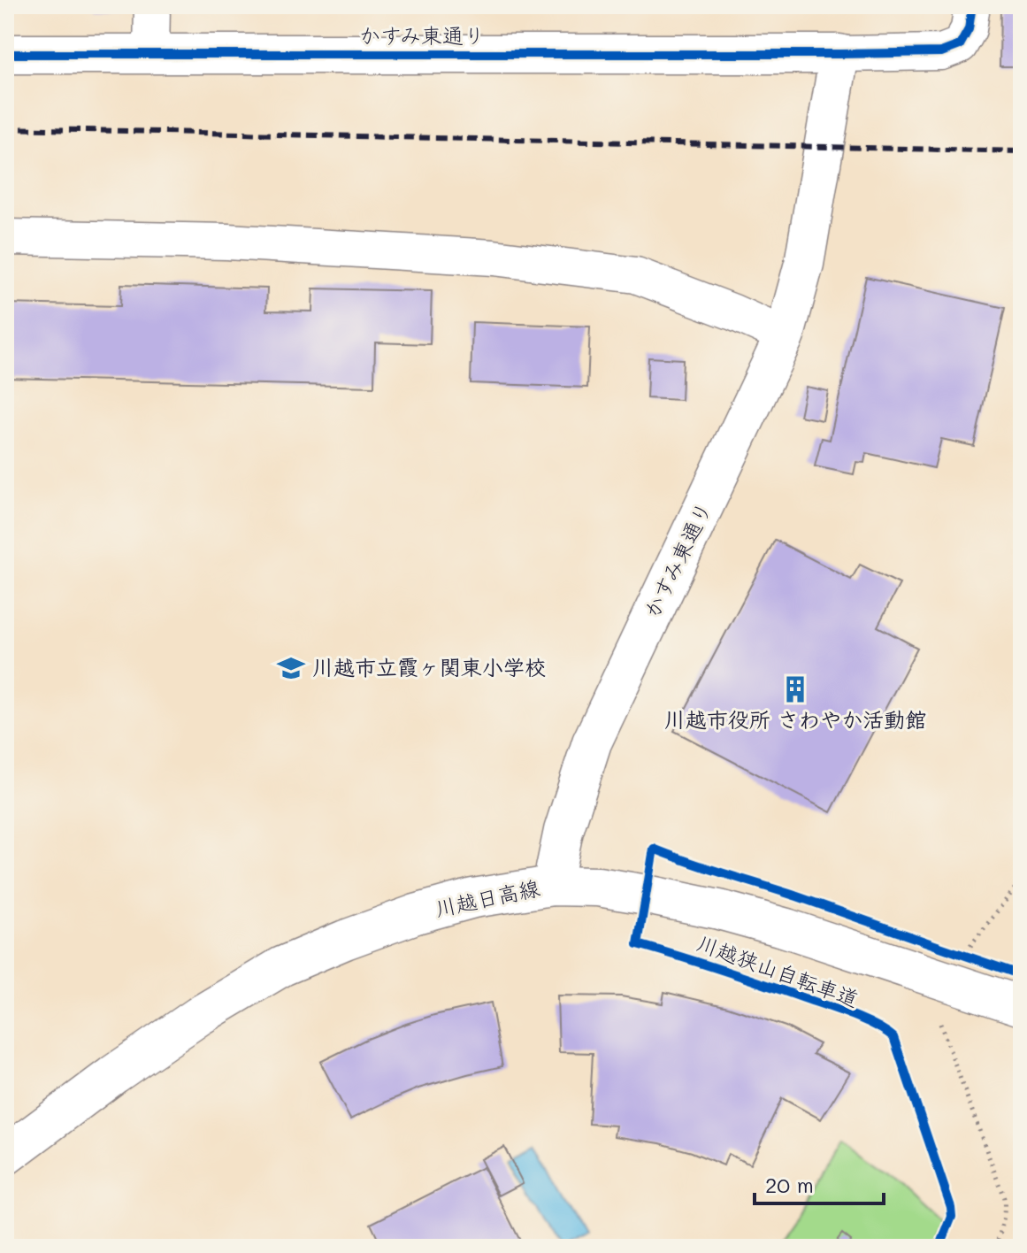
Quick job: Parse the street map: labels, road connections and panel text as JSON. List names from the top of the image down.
{
  "streets": {
    "street": ["かすみ東通り", "川越日高線"],
    "cycle path": ["川越狭山自転車道"]
  },
  "crossings": [
    ["かすみ東通り", "川越日高線"]
  ],
  "places": {
    "school or university": ["川越市立霞ヶ関東小学校"],
    "building": ["川越市役所 さわやか活動館"]
  },
  "scale_bar": "20 m"
}
